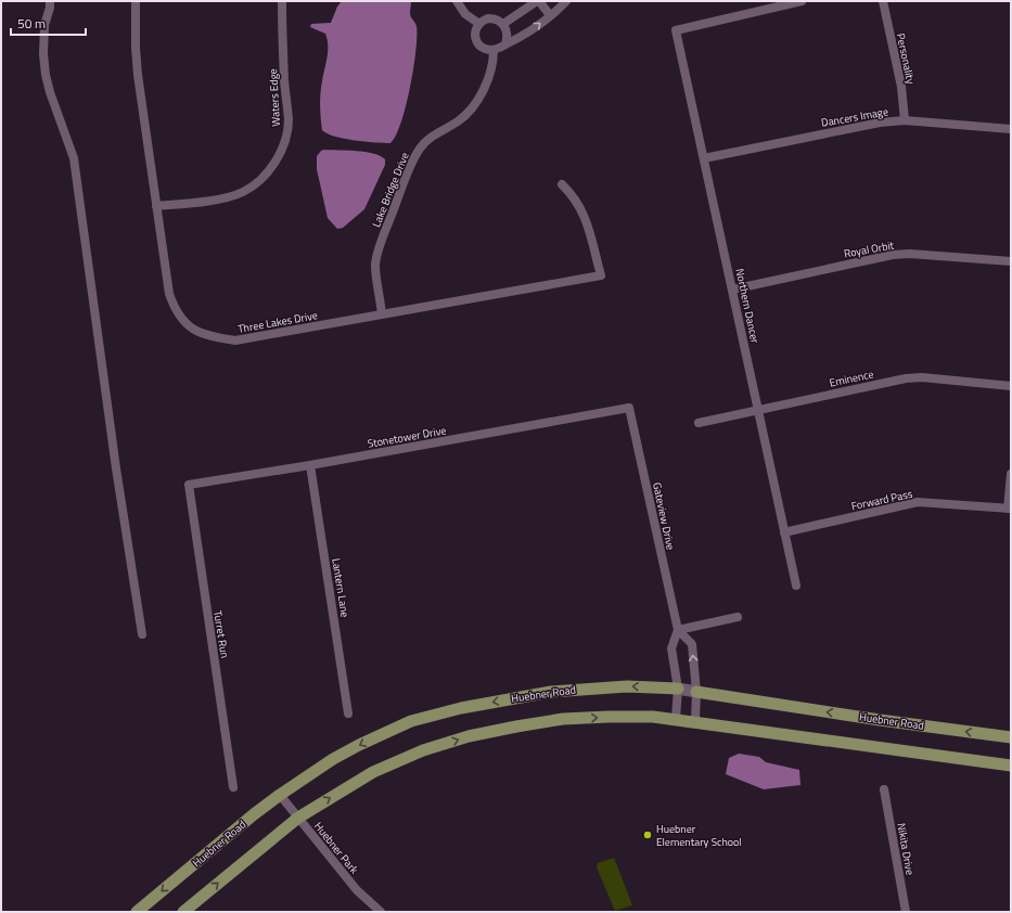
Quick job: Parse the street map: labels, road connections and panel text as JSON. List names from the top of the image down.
{
  "streets": {
    "main road": ["Huebner Road"],
    "street": [
      "Personality",
      "Waters Edge",
      "Dancers Image",
      "Lake Bridge Drive",
      "Royal Orbit",
      "Northern Dancer",
      "Three Lakes Drive",
      "Eminence",
      "Stonetower Drive",
      "Forward Pass",
      "Gateview Drive",
      "Lantern Lane",
      "Turret Run",
      "Huebner Park",
      "Nikita Drive"
    ]
  },
  "crossings": [
    ["Personality", "Dancers Image"],
    ["Waters Edge", "Three Lakes Drive"],
    ["Dancers Image", "Northern Dancer"],
    ["Lake Bridge Drive", "Three Lakes Drive"],
    ["Royal Orbit", "Northern Dancer"],
    ["Northern Dancer", "Eminence"],
    ["Northern Dancer", "Forward Pass"],
    ["Stonetower Drive", "Gateview Drive"],
    ["Stonetower Drive", "Lantern Lane"],
    ["Stonetower Drive", "Turret Run"],
    ["Gateview Drive", "Huebner Road"],
    ["Huebner Road", "Huebner Park"]
  ],
  "places": ["Huebner Elementary School"],
  "scale_bar": "50 m"
}
